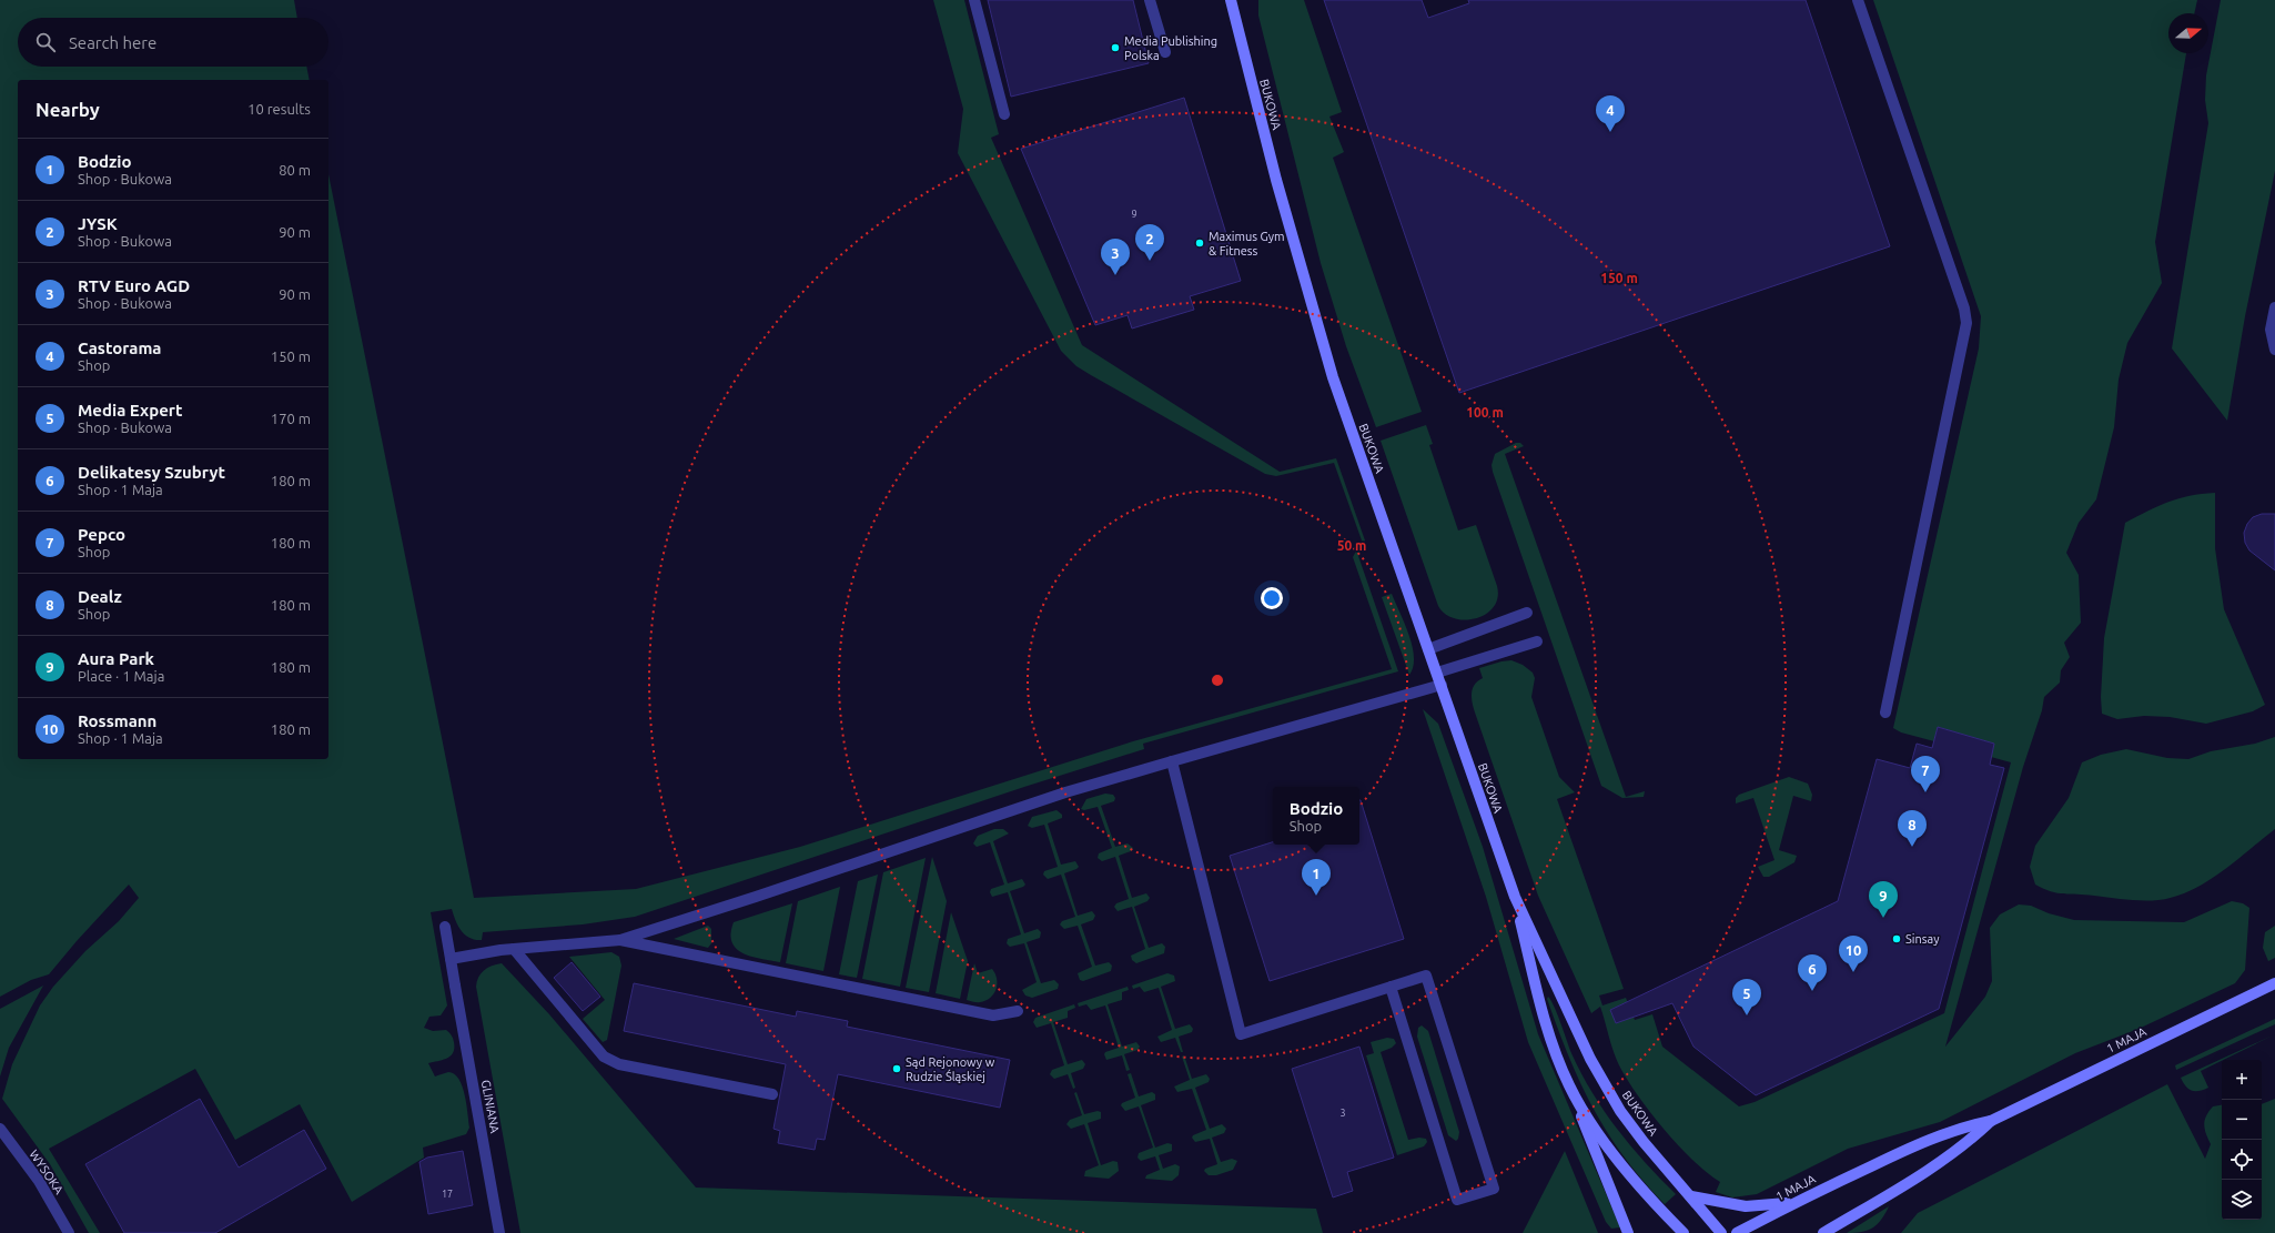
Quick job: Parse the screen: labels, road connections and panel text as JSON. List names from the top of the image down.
{
  "streets": {
    "street": [
      "BUKOWA",
      "1 MAJA",
      "GLINIANA",
      "WYSOKA"
    ]
  },
  "places": [
    "Media Publishing Polska",
    "Maximus Gym & Fitness",
    "Sinsay",
    "Sąd Rejonowy w Rudzie Śląskiej"
  ],
  "house_numbers": ["9", "3", "17"],
  "north": "right",
  "page": {
    "search": "Search here",
    "heading": ["Nearby", "10 results"],
    "pins": [
      "4",
      "2",
      "3",
      "7",
      "8",
      "1",
      "9",
      "10",
      "6",
      "5"
    ],
    "list": [
      {
        "mark": "1",
        "name": "Bodzio",
        "note": "Shop · Bukowa",
        "value": "80 m"
      },
      {
        "mark": "2",
        "name": "JYSK",
        "note": "Shop · Bukowa",
        "value": "90 m"
      },
      {
        "mark": "3",
        "name": "RTV Euro AGD",
        "note": "Shop · Bukowa",
        "value": "90 m"
      },
      {
        "mark": "4",
        "name": "Castorama",
        "note": "Shop",
        "value": "150 m"
      },
      {
        "mark": "5",
        "name": "Media Expert",
        "note": "Shop · Bukowa",
        "value": "170 m"
      },
      {
        "mark": "6",
        "name": "Delikatesy Szubryt",
        "note": "Shop · 1 Maja",
        "value": "180 m"
      },
      {
        "mark": "7",
        "name": "Pepco",
        "note": "Shop",
        "value": "180 m"
      },
      {
        "mark": "8",
        "name": "Dealz",
        "note": "Shop",
        "value": "180 m"
      },
      {
        "mark": "9",
        "name": "Aura Park",
        "note": "Place · 1 Maja",
        "value": "180 m"
      },
      {
        "mark": "10",
        "name": "Rossmann",
        "note": "Shop · 1 Maja",
        "value": "180 m"
      }
    ],
    "popup": ["Bodzio", "Shop"],
    "map_buttons": ["+", "−"]
  },
  "rings": ["150 m", "100 m", "50 m"]
}
